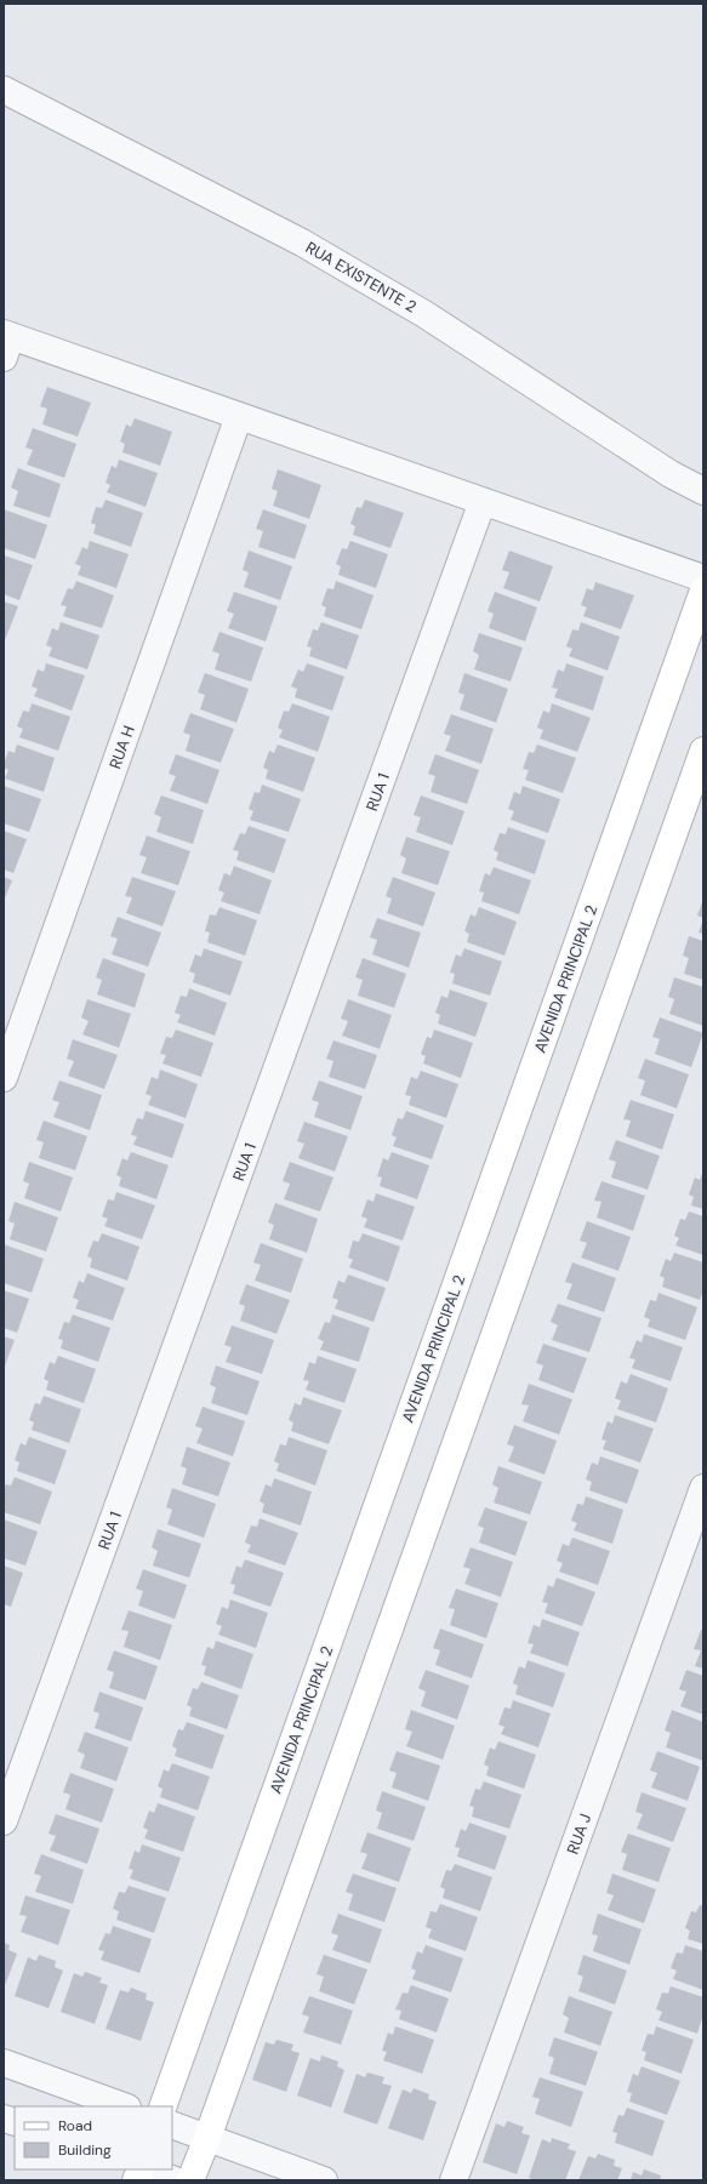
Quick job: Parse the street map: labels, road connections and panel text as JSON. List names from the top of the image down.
{
  "streets": {
    "street": [
      "RUA EXISTENTE 2",
      "RUA H",
      "RUA 1",
      "AVENIDA PRINCIPAL 2",
      "RUA J"
    ]
  },
  "legend": ["Road", "Building"]
}
